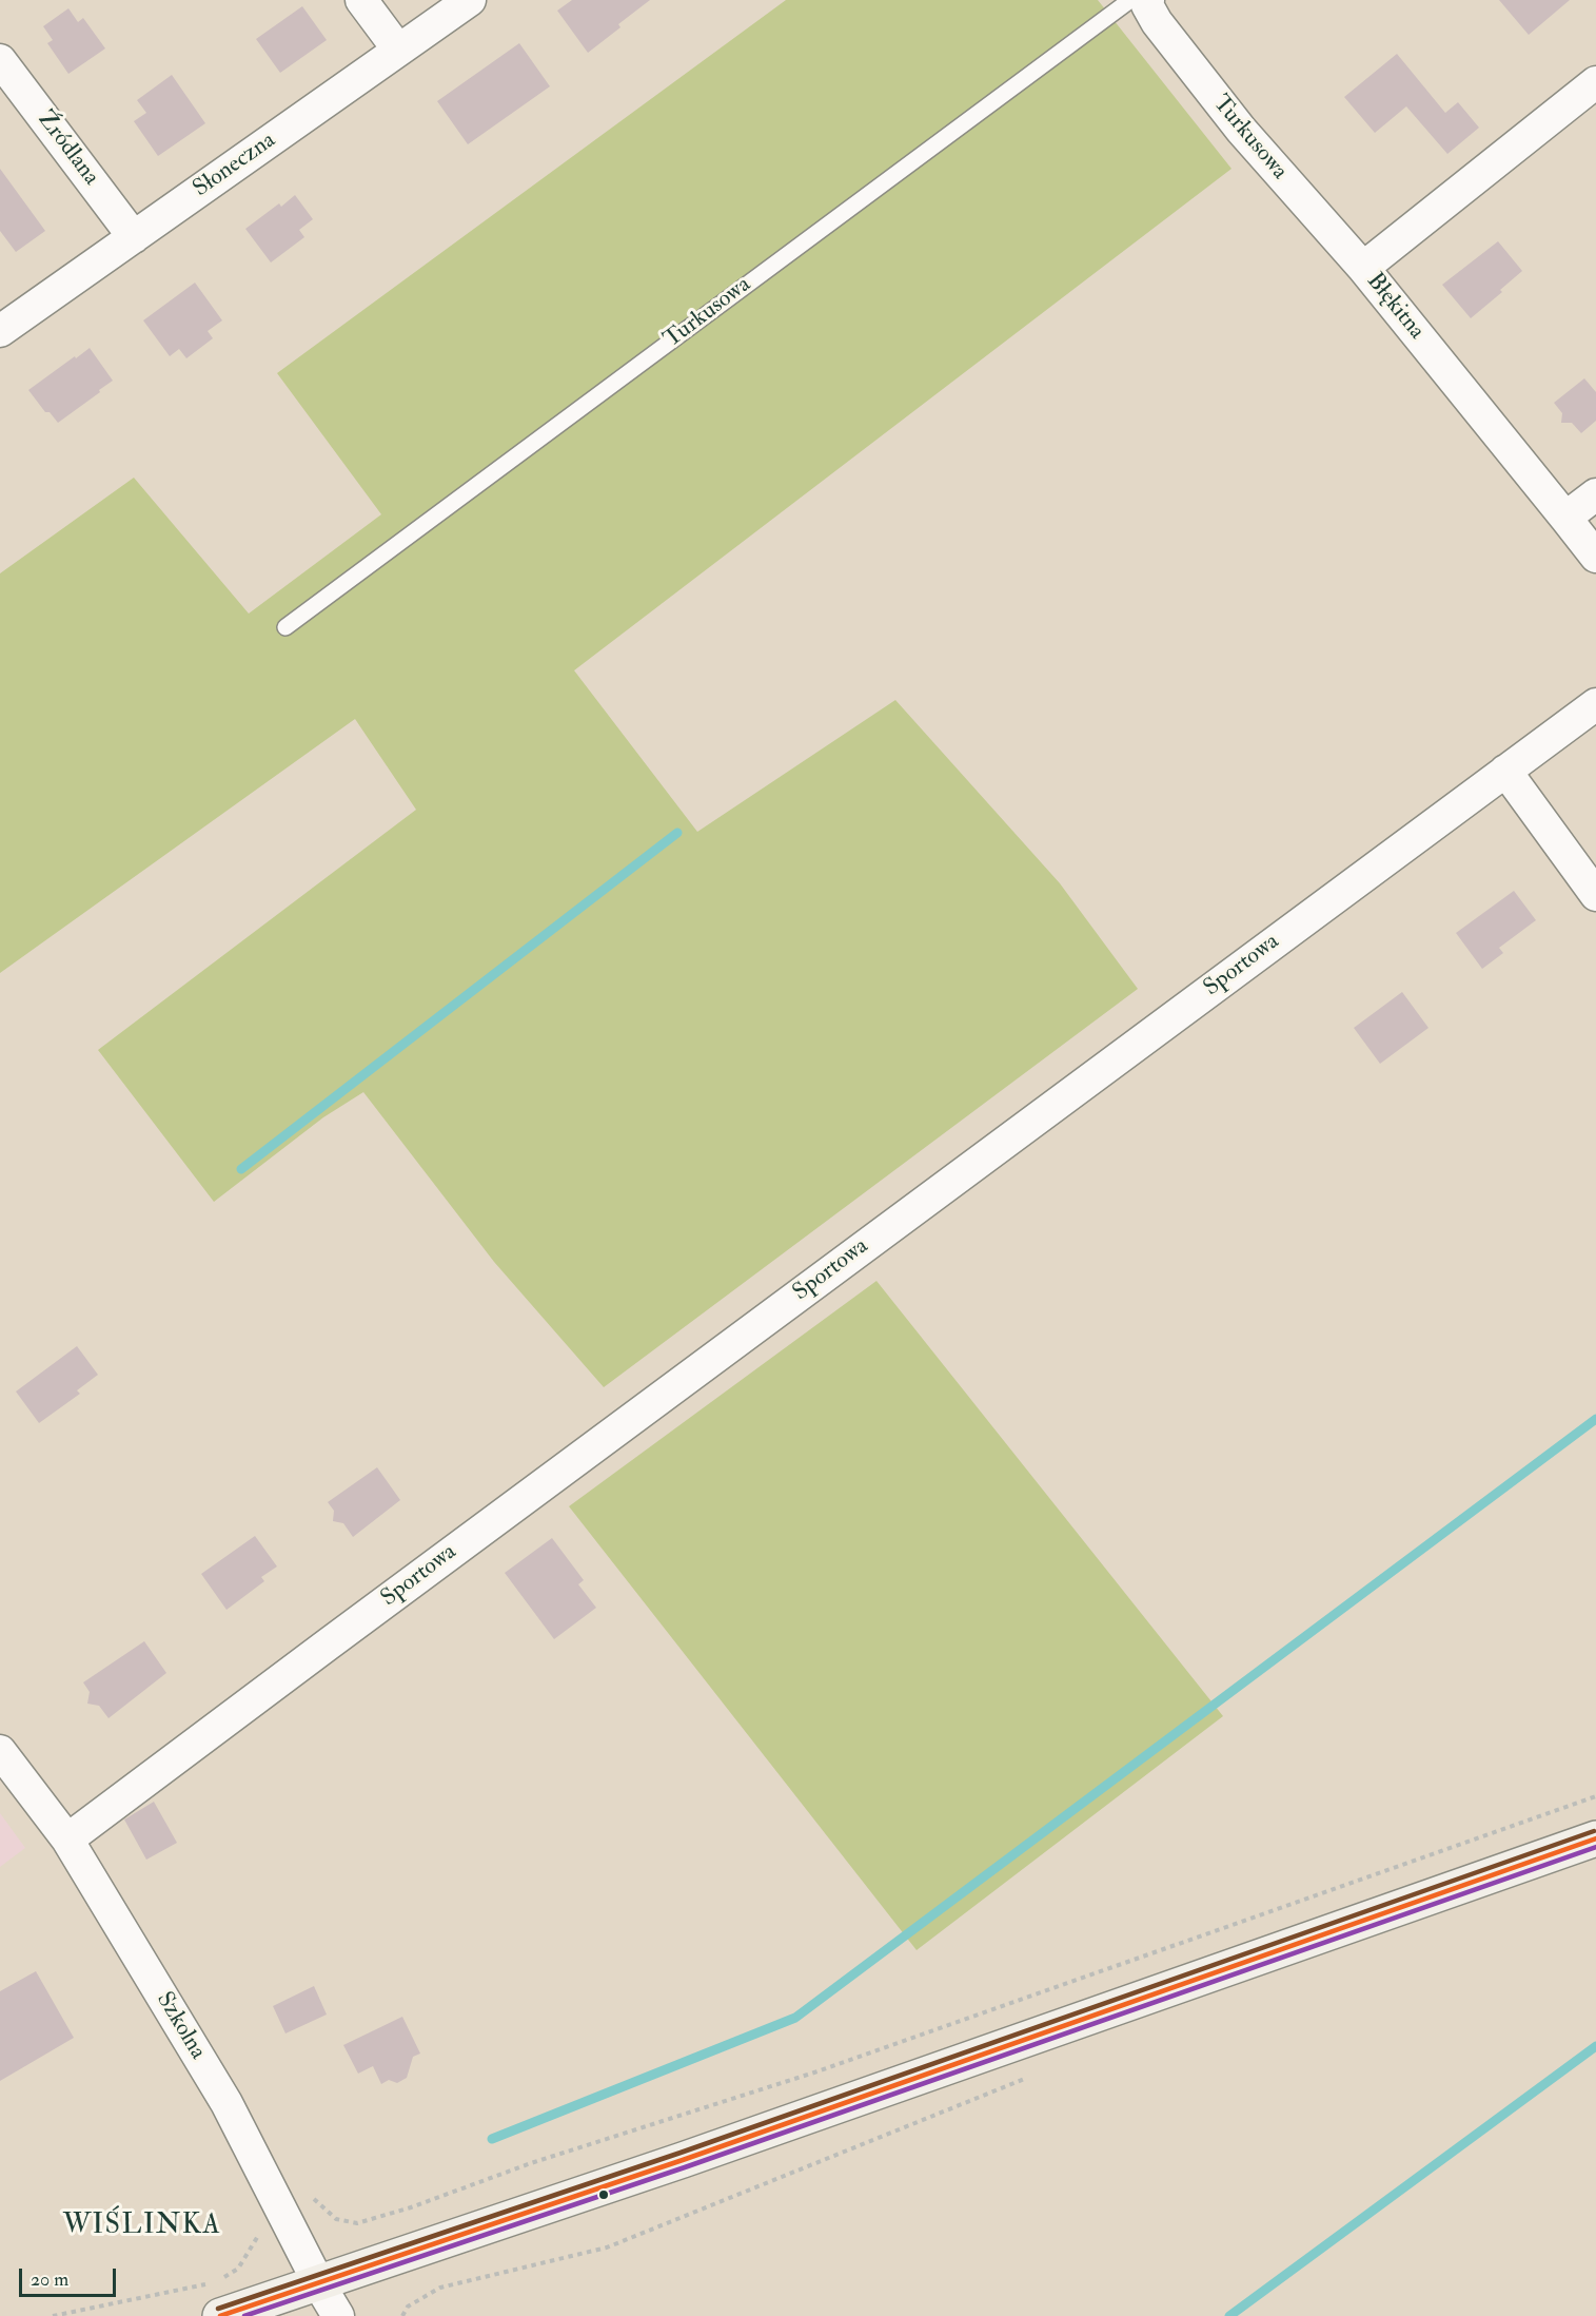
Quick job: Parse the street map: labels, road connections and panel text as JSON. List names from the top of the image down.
{
  "streets": {
    "street": [
      "Turkusowa",
      "Źródlana",
      "Słoneczna",
      "Błękitna",
      "Sportowa",
      "Szkolna"
    ]
  },
  "crossings": [
    ["Turkusowa", "Błękitna"],
    ["Źródlana", "Słoneczna"],
    ["Sportowa", "Szkolna"]
  ],
  "districts": ["WIŚLINKA"],
  "scale_bar": "20 m"
}
